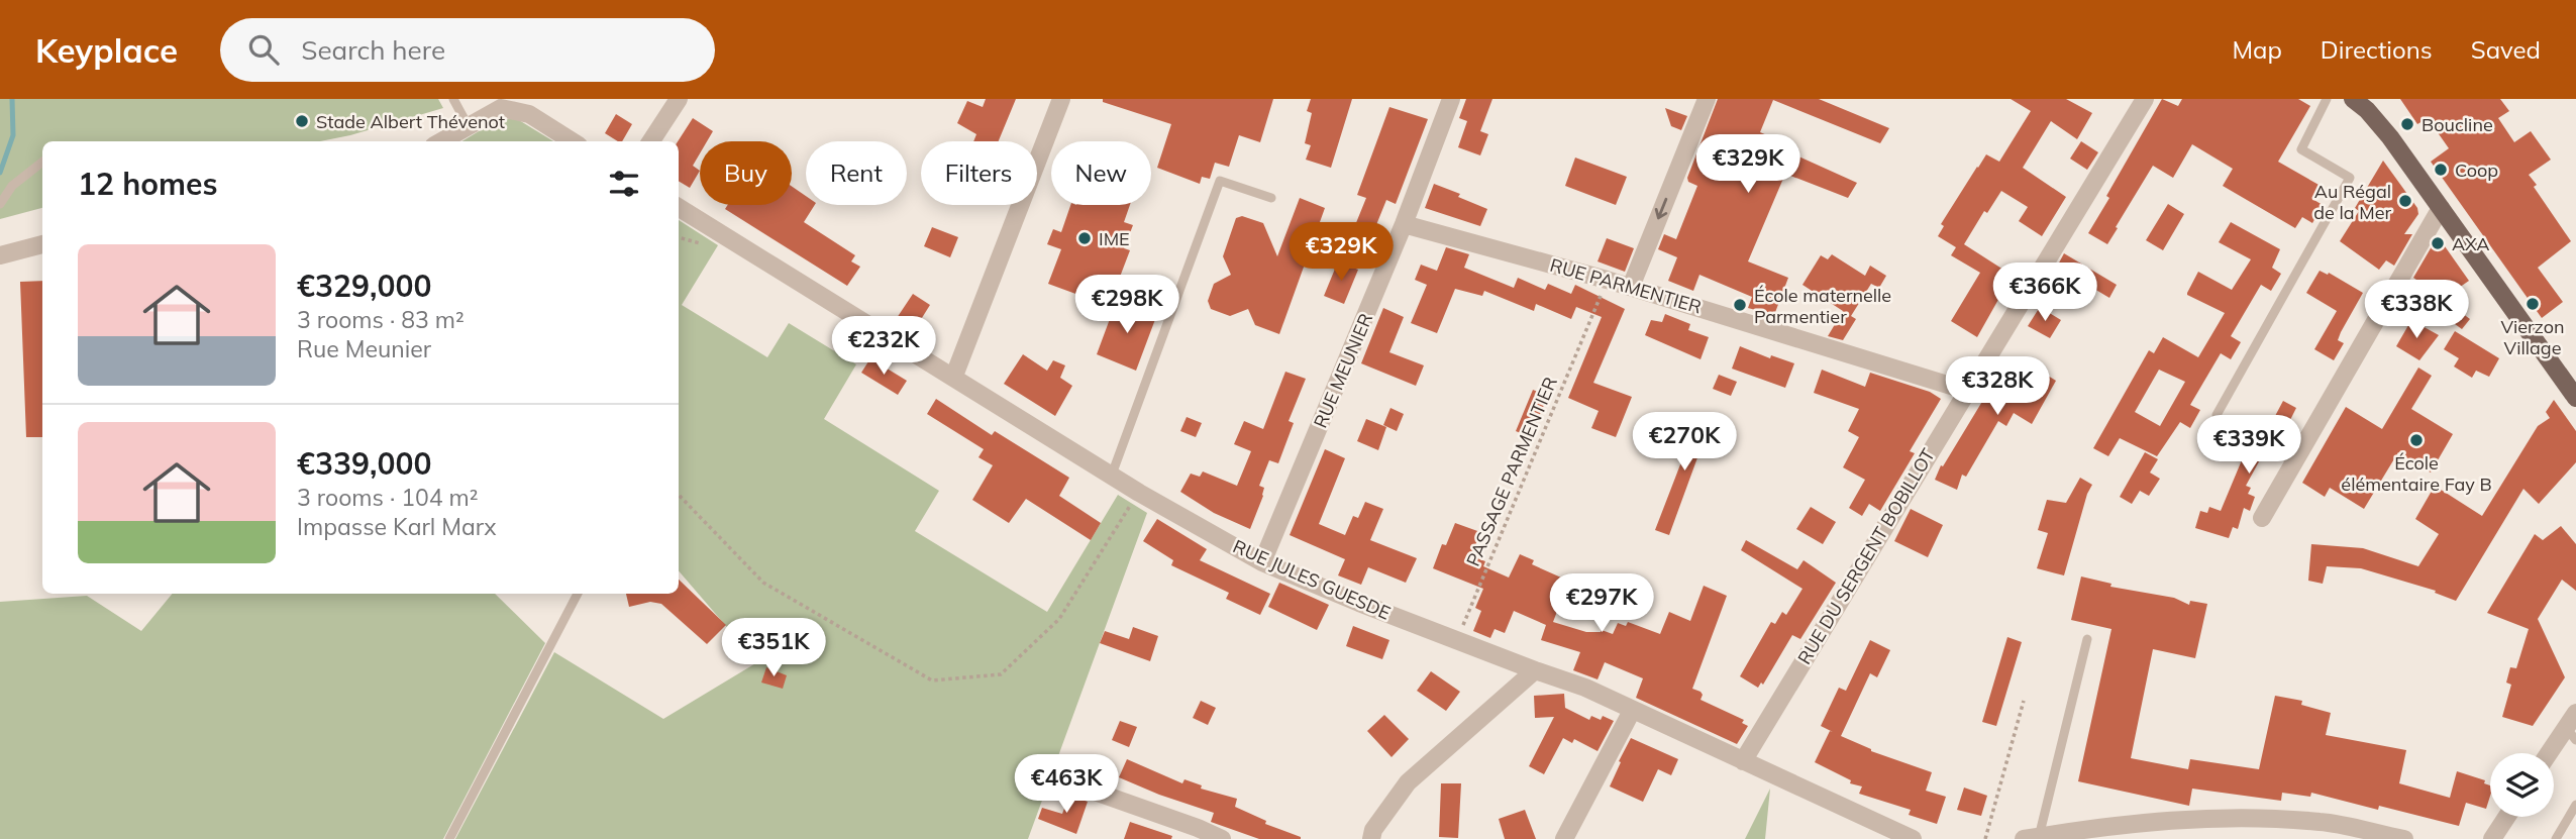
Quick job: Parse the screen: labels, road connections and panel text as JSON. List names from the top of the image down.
{
  "streets": {
    "street": [
      "RUE PARMENTIER",
      "RUE MEUNIER",
      "RUE DU SERGENT BOBILLOT",
      "RUE JULES GUESDE"
    ],
    "path": ["PASSAGE PARMENTIER"]
  },
  "crossings": [
    ["RUE PARMENTIER", "RUE MEUNIER"],
    ["RUE PARMENTIER", "RUE DU SERGENT BOBILLOT"],
    ["RUE MEUNIER", "RUE JULES GUESDE"],
    ["PASSAGE PARMENTIER", "RUE JULES GUESDE"],
    ["RUE DU SERGENT BOBILLOT", "RUE JULES GUESDE"]
  ],
  "places": [
    "Stade Albert Thévenot",
    "Boucline",
    "Coop",
    "Au Régal de la Mer",
    "IME",
    "AXA",
    "Vierzon Village",
    "École maternelle Parmentier",
    "École élémentaire Fay B"
  ],
  "page": {
    "header": "Keyplace",
    "search": "Search here",
    "nav": ["Map", "Directions", "Saved"],
    "price": [
      "€329K",
      "€329K",
      "€366K",
      "€298K",
      "€338K",
      "€232K",
      "€328K",
      "€270K",
      "€339K",
      "€297K",
      "€351K",
      "€463K"
    ],
    "chip": [
      "Buy",
      "Rent",
      "Filters",
      "New"
    ],
    "heading": "12 homes",
    "list": [
      {
        "name": "€329,000",
        "note": "3 rooms · 83 m² · Rue Meunier"
      },
      {
        "name": "€339,000",
        "note": "3 rooms · 104 m² · Impasse Karl Marx"
      }
    ]
  }
}
